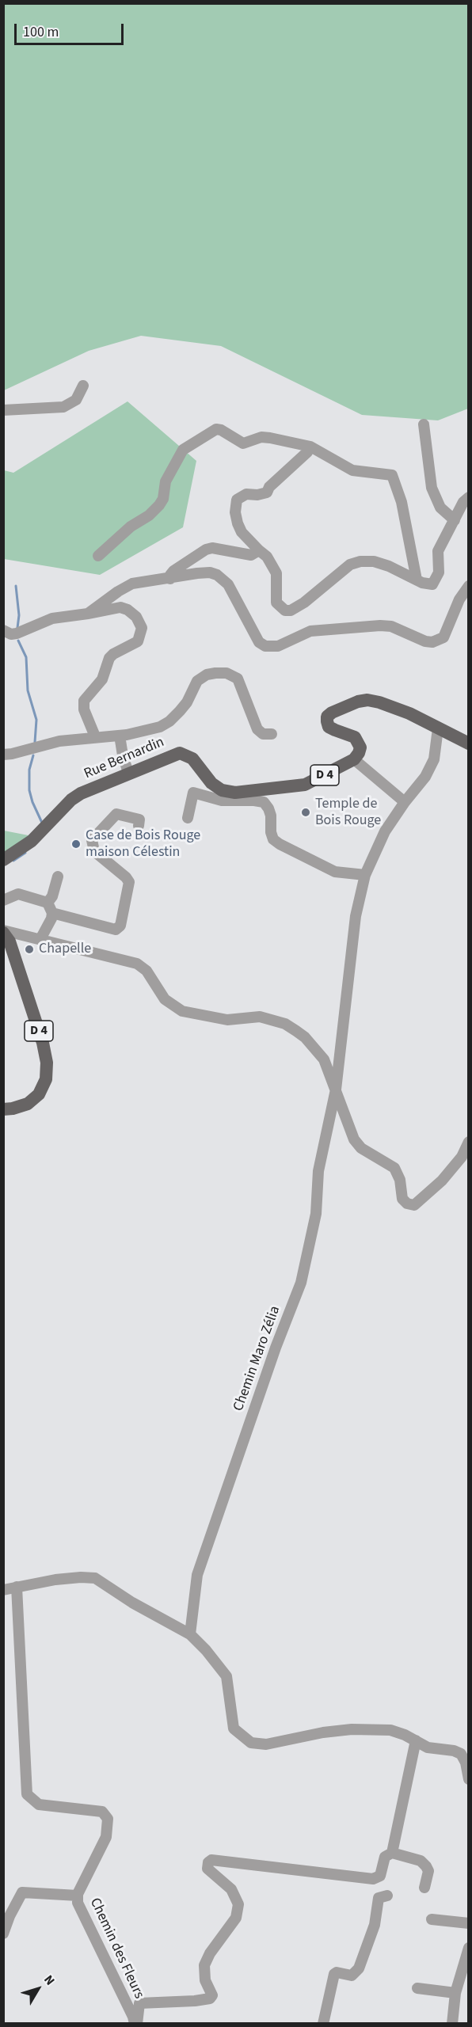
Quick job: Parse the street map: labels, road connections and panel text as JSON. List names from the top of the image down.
{
  "streets": {
    "main road": ["Rue Bernardin", "D 4"],
    "street": ["Chemin Maro Zélia", "Chemin des Fleurs"]
  },
  "crossings": [
    ["Rue Bernardin", "D 4"],
    ["D 4", "Chemin Maro Zélia"]
  ],
  "places": ["Temple de Bois Rouge", "Case de Bois Rouge maison Célestin", "Chapelle"],
  "scale_bar": "100 m",
  "north": "top right"
}
